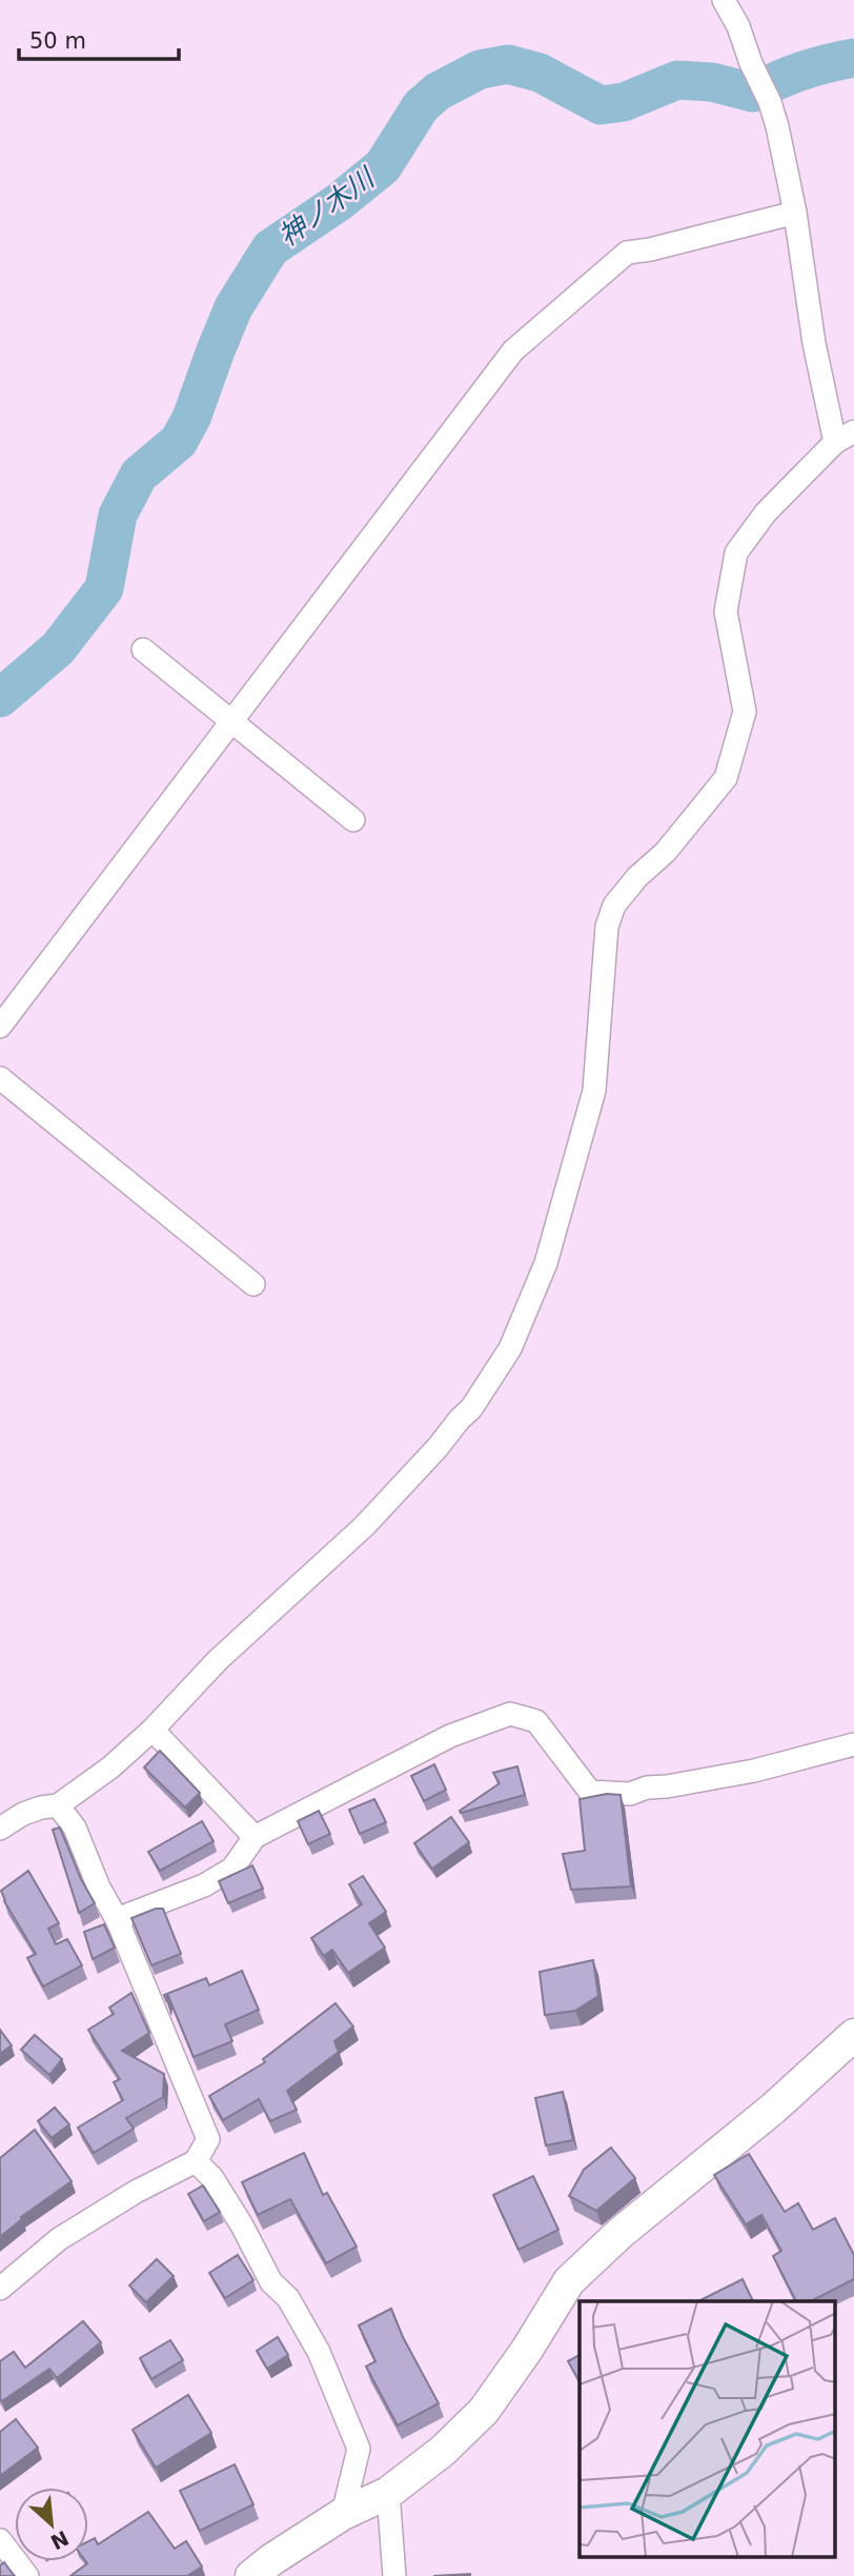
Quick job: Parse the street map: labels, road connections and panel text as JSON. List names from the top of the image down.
{
  "water": ["神ノ木川"],
  "scale_bar": "50 m",
  "north": "bottom right"
}
